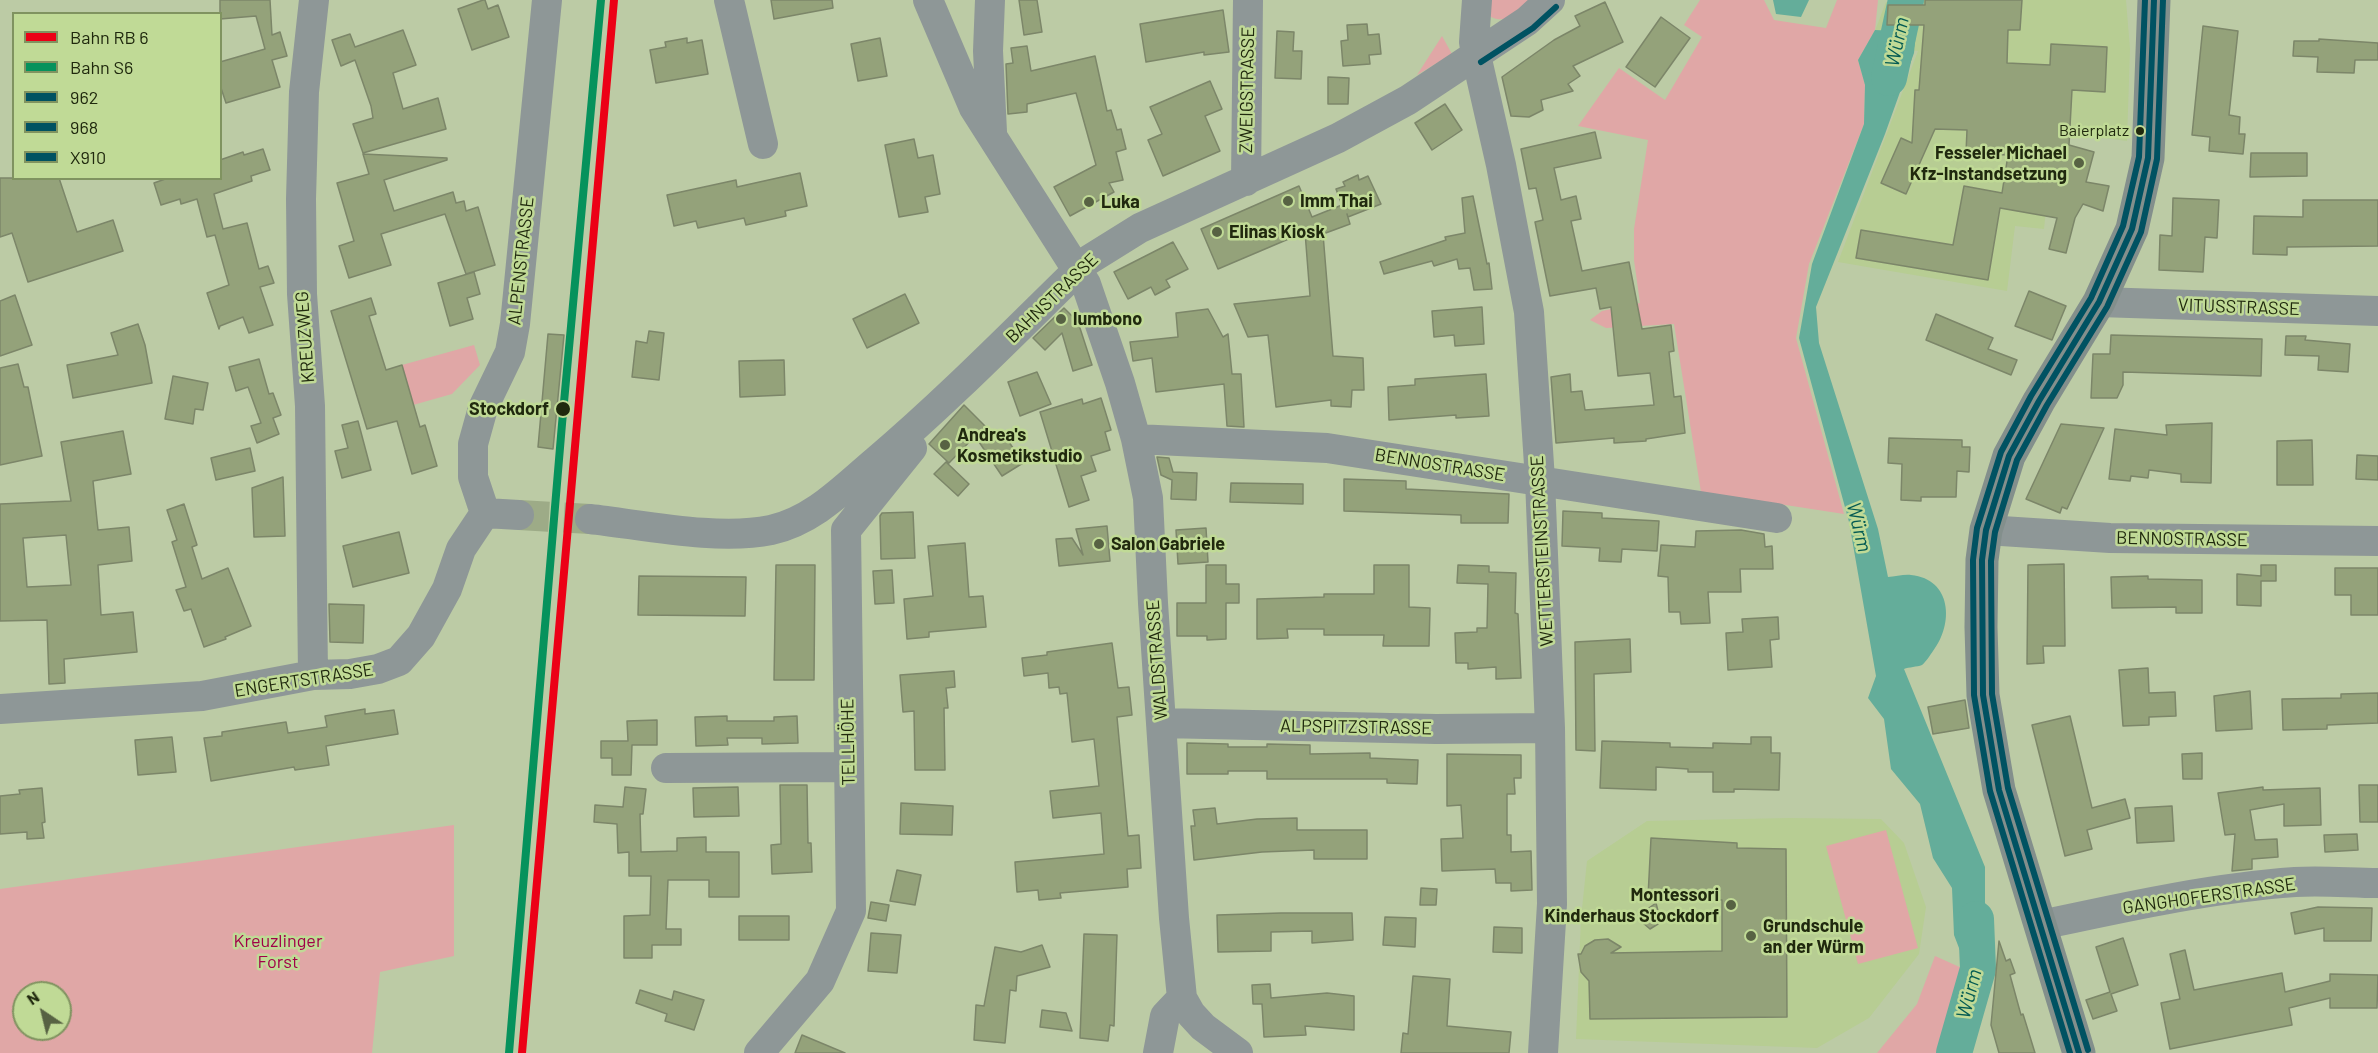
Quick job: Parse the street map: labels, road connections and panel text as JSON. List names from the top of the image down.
{
  "streets": {
    "street": [
      "ZWEIGSTRASSE",
      "ALPENSTRASSE",
      "BAHNSTRASSE",
      "VITUSSTRASSE",
      "KREUZWEG",
      "BENNOSTRASSE",
      "WETTERSTEINSTRASSE",
      "WALDSTRASSE",
      "ENGERTSTRASSE",
      "ALPSPITZSTRASSE",
      "TELLHÖHE",
      "GANGHOFERSTRASSE"
    ]
  },
  "crossings": [
    ["ZWEIGSTRASSE", "BAHNSTRASSE"],
    ["ALPENSTRASSE", "ENGERTSTRASSE"],
    ["BAHNSTRASSE", "WETTERSTEINSTRASSE"],
    ["BAHNSTRASSE", "WALDSTRASSE"],
    ["BAHNSTRASSE", "TELLHÖHE"],
    ["KREUZWEG", "ENGERTSTRASSE"],
    ["BENNOSTRASSE", "WETTERSTEINSTRASSE"],
    ["BENNOSTRASSE", "WALDSTRASSE"],
    ["WETTERSTEINSTRASSE", "ALPSPITZSTRASSE"],
    ["WALDSTRASSE", "ALPSPITZSTRASSE"]
  ],
  "water": ["Würm"],
  "parks": ["Kreuzlinger Forst"],
  "places": [
    "Baierplatz",
    "Fesseler Michael Kfz-Instandsetzung",
    "Imm Thai",
    "Luka",
    "Elinas Kiosk",
    "lumbono",
    "Stockdorf",
    "Andrea's Kosmetikstudio",
    "Salon Gabriele",
    "Montessori Kinderhaus Stockdorf",
    "Grundschule an der Würm"
  ],
  "lines": [
    "rail line S6",
    "transit line 962",
    "transit line 968",
    "transit line X910"
  ],
  "legend": [
    "Bahn RB 6",
    "Bahn S6",
    "962",
    "968",
    "X910"
  ],
  "north": "top left"
}
